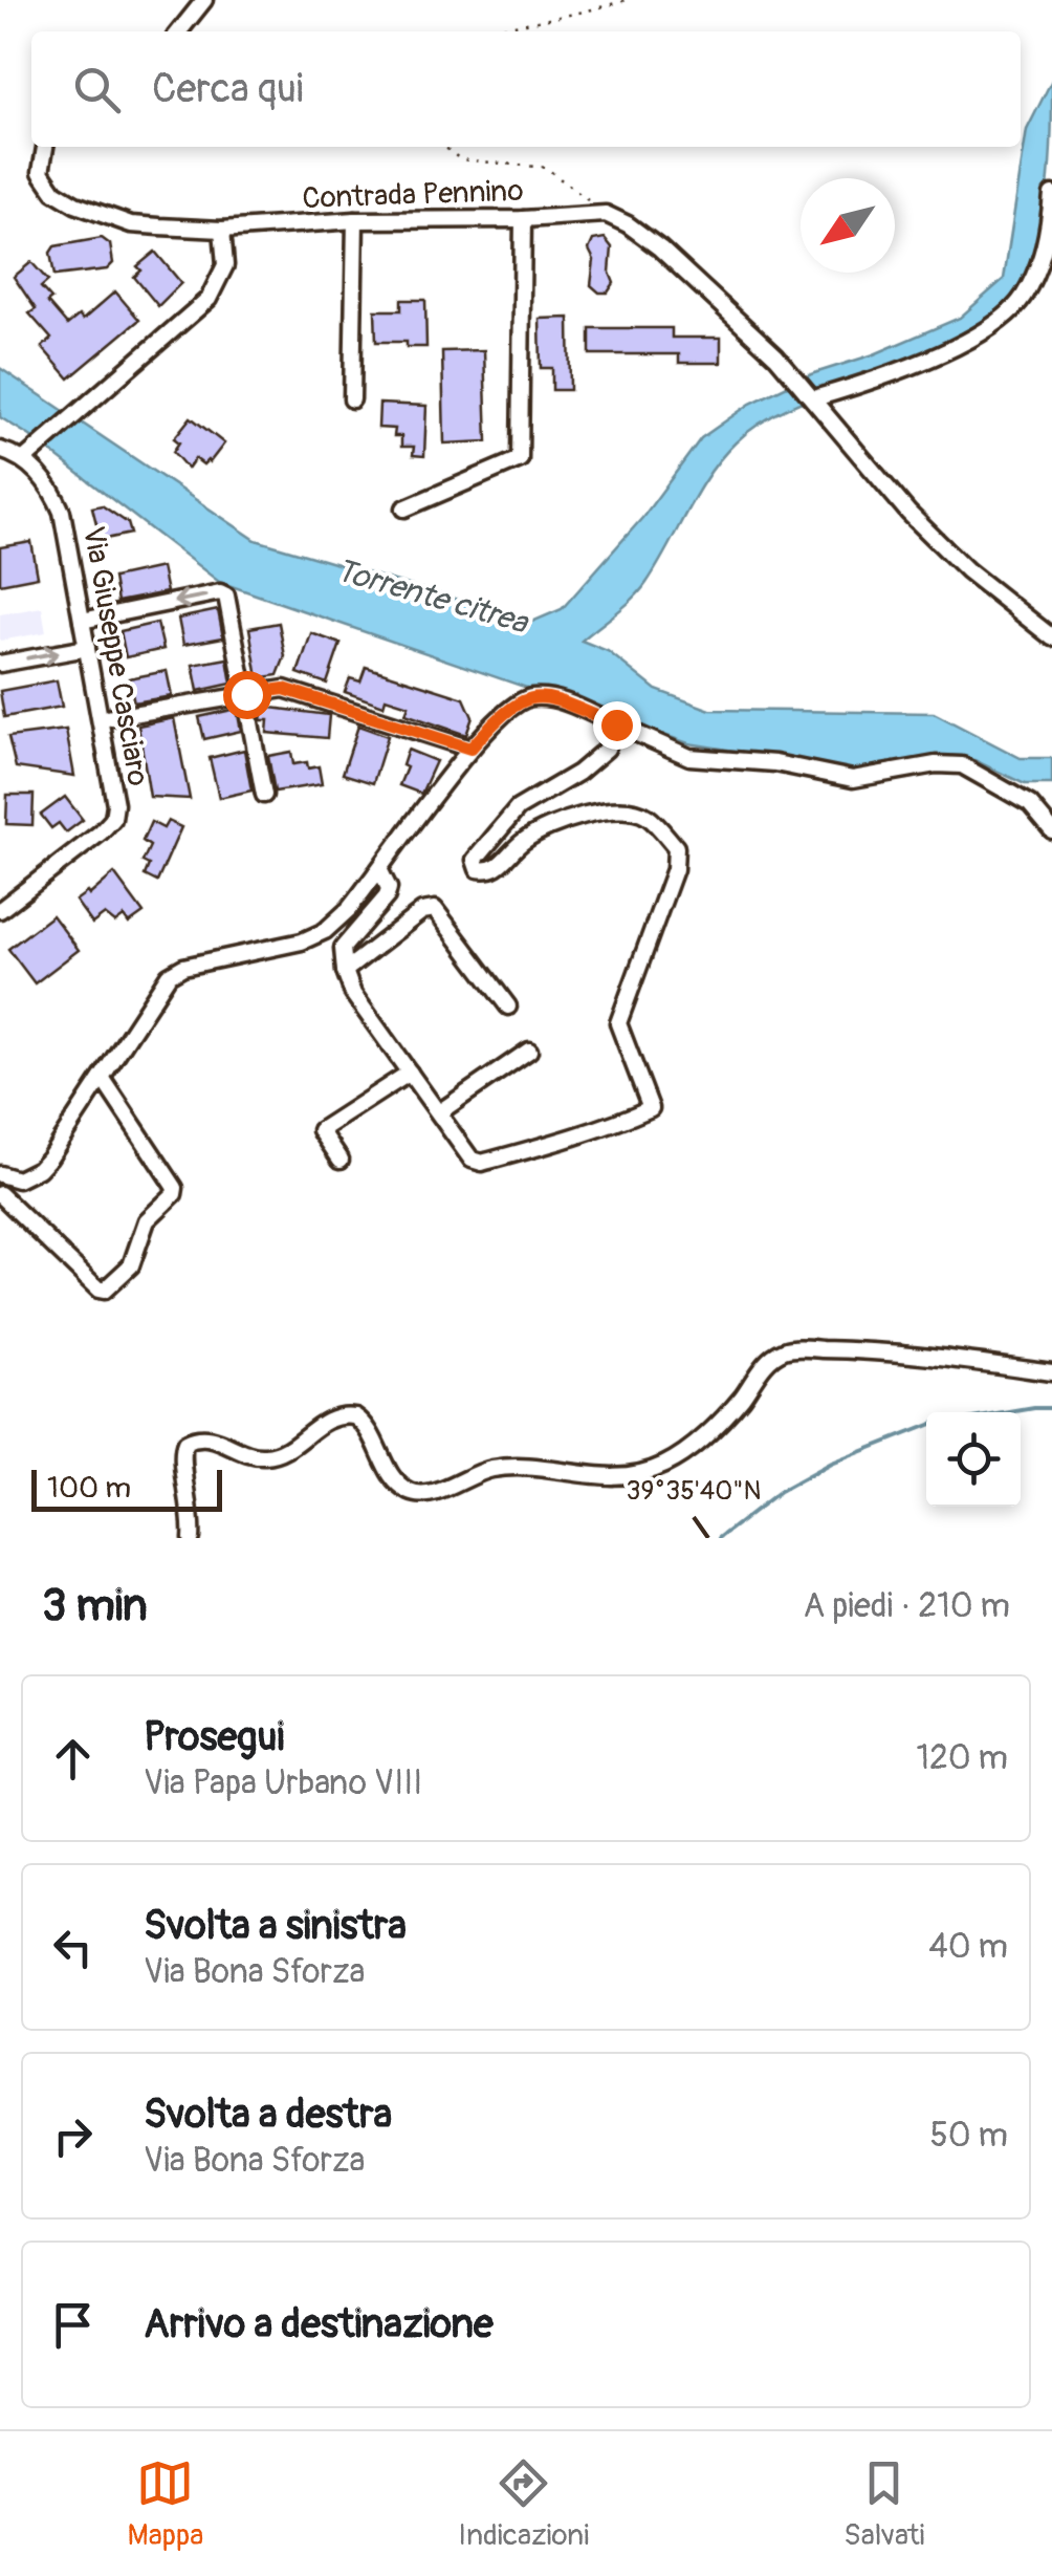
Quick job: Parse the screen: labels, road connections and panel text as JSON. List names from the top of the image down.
{
  "streets": {
    "street": ["Contrada Pennino", "Via Giuseppe Casciaro"]
  },
  "water": ["Torrente citrea"],
  "scale_bar": "100 m",
  "north": "bottom left",
  "page": {
    "search": "Cerca qui",
    "scale": "100 m",
    "heading": ["3 min", "A piedi · 210 m"],
    "list": [
      ["Prosegui", "Via Papa Urbano VIII", "120 m"],
      ["Svolta a sinistra", "Via Bona Sforza", "40 m"],
      ["Svolta a destra", "Via Bona Sforza", "50 m"],
      "Arrivo a destinazione"
    ],
    "nav": ["Mappa", "Indicazioni", "Salvati"]
  },
  "coordinates": ["39°35'40\"N"]
}
